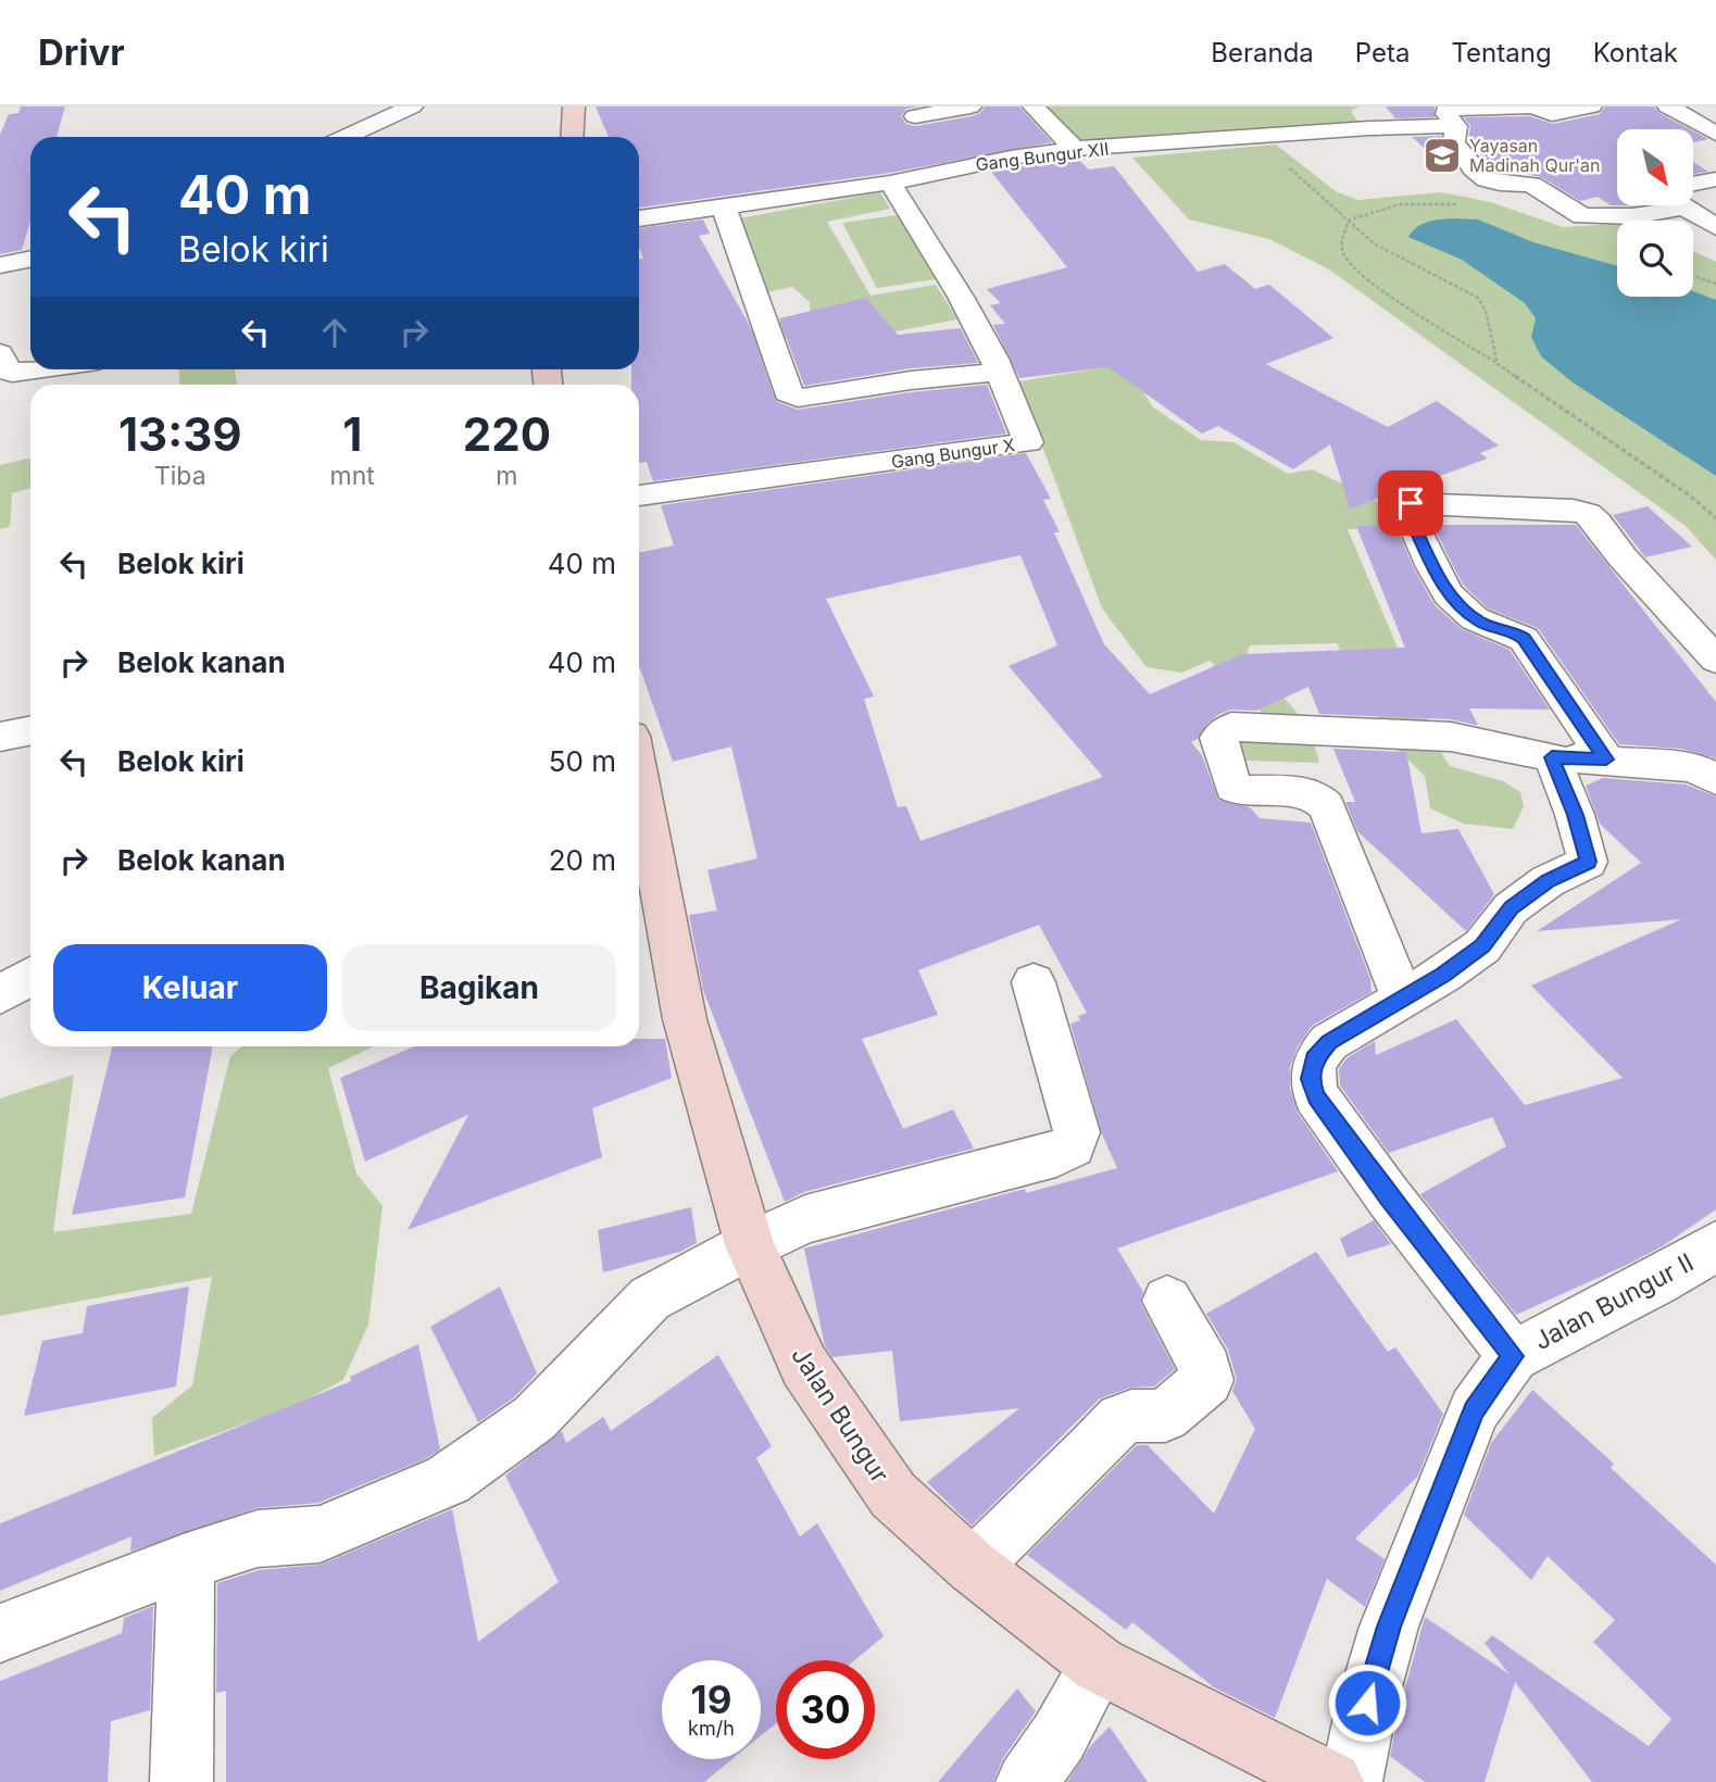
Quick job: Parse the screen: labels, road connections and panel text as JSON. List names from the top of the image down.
{
  "streets": {
    "street": [
      "Gang Bungur XII",
      "Gang Bungur X",
      "Jalan Bungur II",
      "Jalan Bungur"
    ]
  },
  "crossings": [
    ["Gang Bungur XII", "Gang Bungur X"]
  ],
  "places": {
    "school or university": ["Yayasan Madinah Qur'an"]
  },
  "north": "bottom right",
  "page": {
    "header": "Drivr",
    "nav": [
      "Beranda",
      "Peta",
      "Tentang",
      "Kontak"
    ],
    "turn": ["40 m", "Belok kiri"],
    "eta": [
      "13:39",
      "Tiba",
      "1",
      "mnt",
      "220",
      "m"
    ],
    "list": [
      {
        "name": "Belok kiri",
        "value": "40 m"
      },
      {
        "name": "Belok kanan",
        "value": "40 m"
      },
      {
        "name": "Belok kiri",
        "value": "50 m"
      },
      {
        "name": "Belok kanan",
        "value": "20 m"
      }
    ],
    "buttons": ["Keluar", "Bagikan"],
    "speed": "19 km/h",
    "limit": "30"
  }
}
